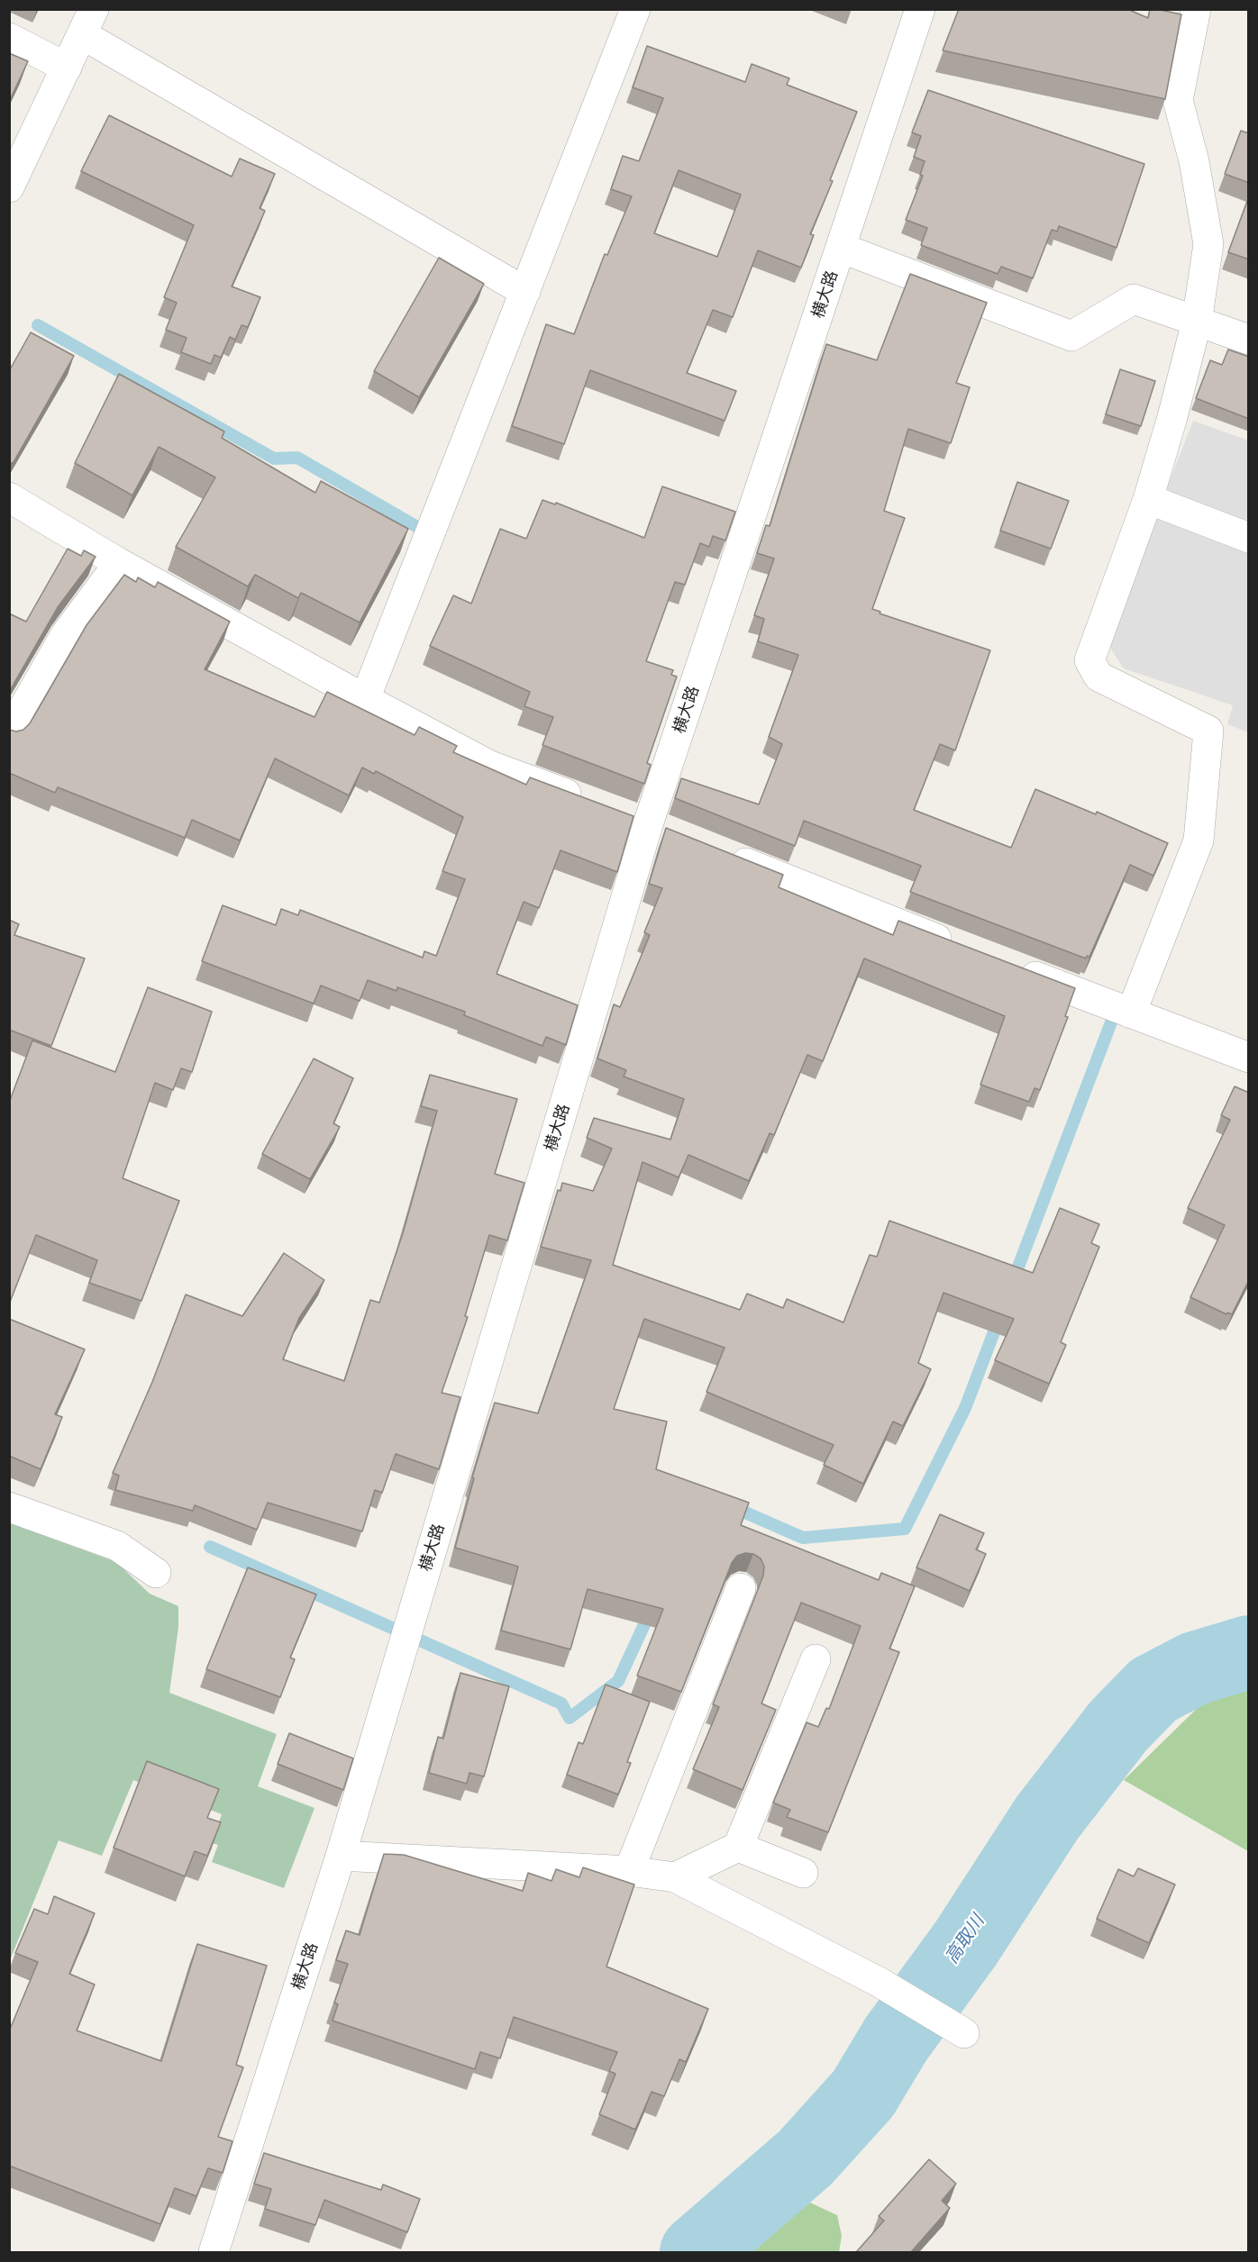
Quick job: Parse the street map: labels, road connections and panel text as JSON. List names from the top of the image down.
{
  "streets": {
    "street": ["横大路"]
  },
  "water": ["高取川"]
}
